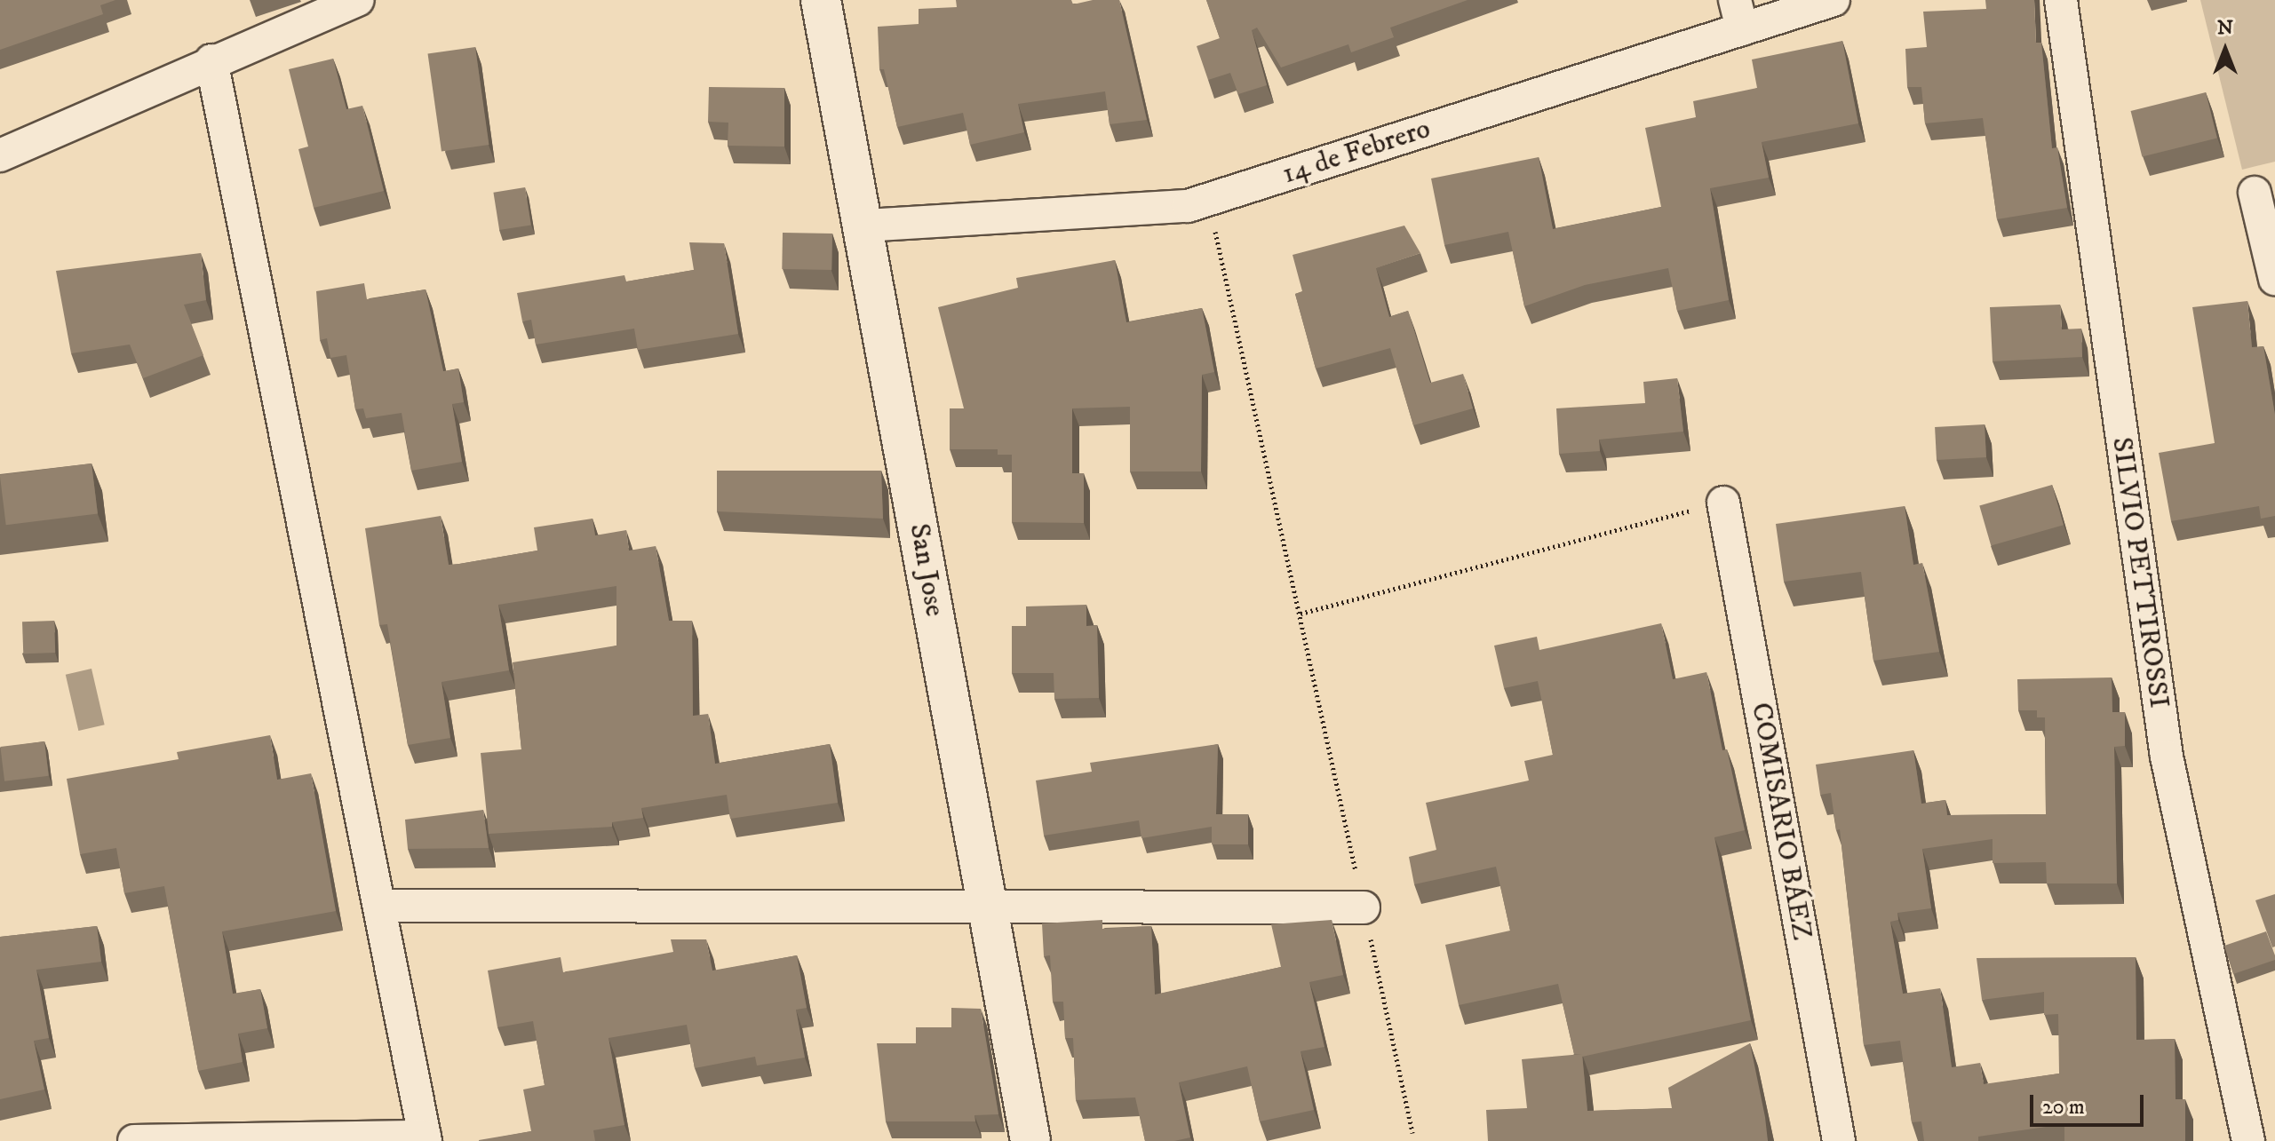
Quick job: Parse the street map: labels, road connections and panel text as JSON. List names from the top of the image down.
{
  "streets": {
    "street": [
      "14 de Febrero",
      "San Jose",
      "SILVIO PETTIROSSI",
      "COMISARIO BÁEZ"
    ]
  },
  "crossings": [
    ["14 de Febrero", "San Jose"]
  ],
  "scale_bar": "20 m",
  "north": "top"
}
